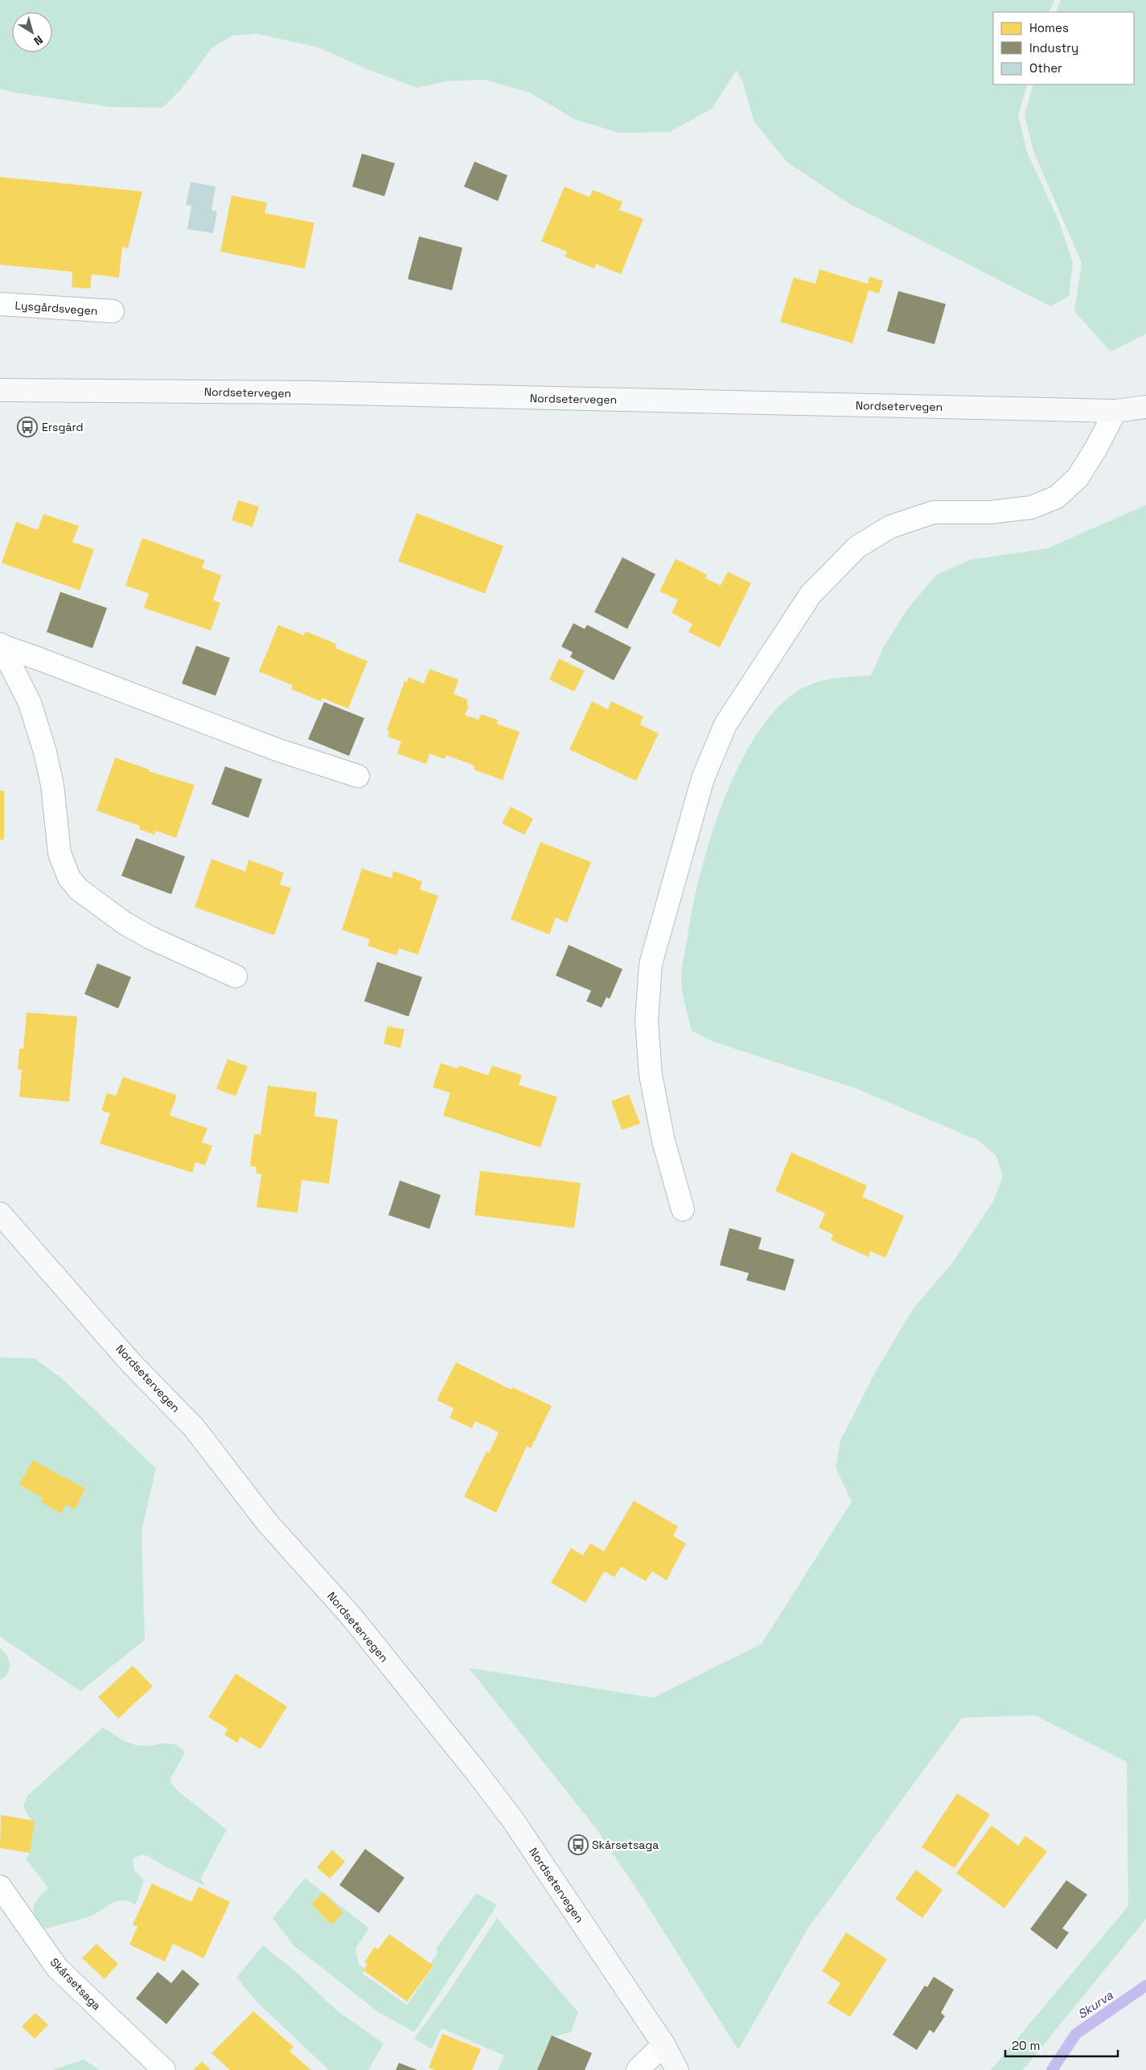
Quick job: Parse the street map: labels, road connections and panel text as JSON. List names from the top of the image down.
{
  "streets": {
    "main road": ["Nordsetervegen"],
    "street": ["Lysgårdsvegen", "Skårsetsaga"]
  },
  "water": ["Skurva"],
  "places": {
    "bus stop": ["Ersgård", "Skårsetsaga"]
  },
  "legend": ["Homes", "Industry", "Other"],
  "scale_bar": "20 m",
  "north": "bottom right"
}
